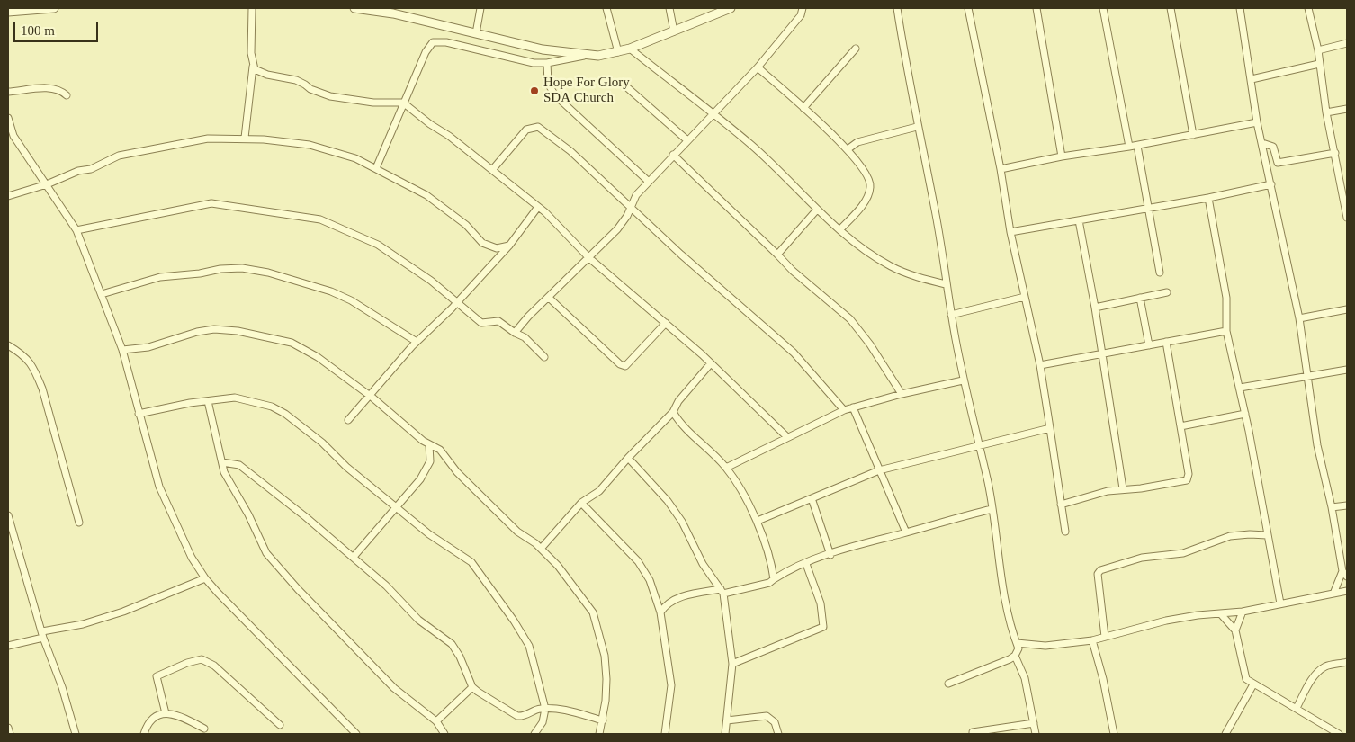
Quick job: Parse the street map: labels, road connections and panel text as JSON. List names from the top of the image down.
{
  "places": ["Hope For Glory SDA Church"],
  "scale_bar": "100 m"
}
